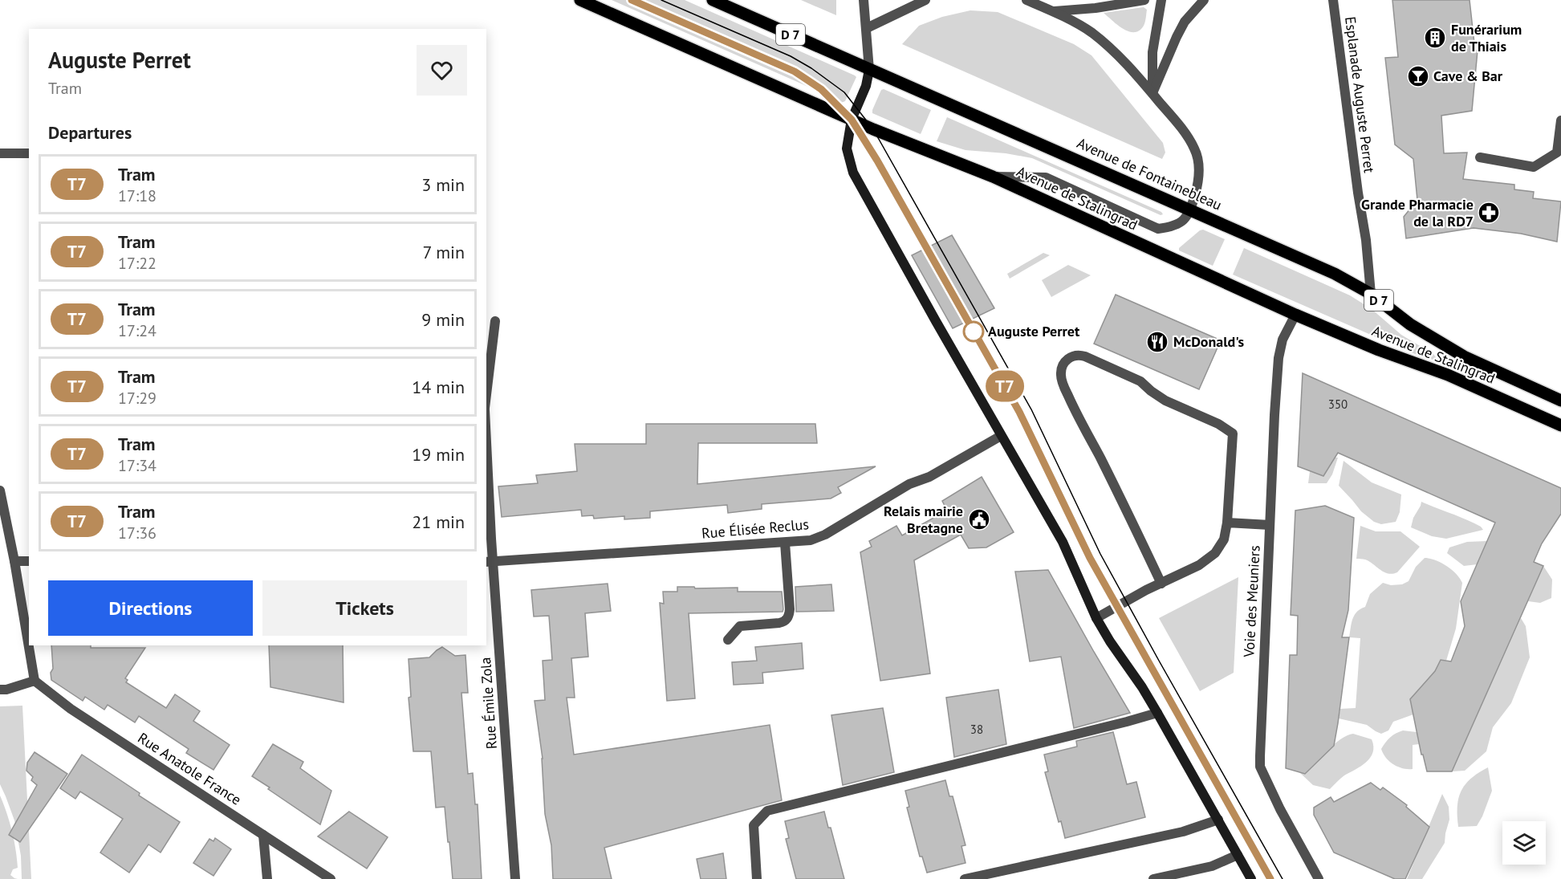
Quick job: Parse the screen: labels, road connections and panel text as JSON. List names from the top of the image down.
{
  "streets": {
    "main road": ["D 7", "Avenue de Fontainebleau", "Avenue de Stalingrad"],
    "street": [
      "Esplanade Auguste Perret",
      "Rue Élisée Reclus",
      "Voie des Meuniers",
      "Rue Émile Zola",
      "Rue Anatole France"
    ]
  },
  "crossings": [
    ["Esplanade Auguste Perret", "Avenue de Fontainebleau"],
    ["Avenue de Stalingrad", "Voie des Meuniers"],
    ["Rue Élisée Reclus", "Rue Émile Zola"]
  ],
  "places": {
    "building": ["Funérarium de Thiais"],
    "bar": ["Cave & Bar"],
    "pharmacy": ["Grande Pharmacie de la RD7"],
    "other": ["Auguste Perret"],
    "restaurant": ["McDonald's"],
    "public building": ["Relais mairie Bretagne"]
  },
  "lines": ["tram line T7"],
  "house_numbers": ["350", "38"],
  "page": {
    "on_map": "T7",
    "heading": [
      ["Auguste Perret", "Tram"],
      "Departures"
    ],
    "list": [
      {
        "mark": "T7",
        "name": "Tram",
        "note": "17:18",
        "value": "3 min"
      },
      {
        "mark": "T7",
        "name": "Tram",
        "note": "17:22",
        "value": "7 min"
      },
      {
        "mark": "T7",
        "name": "Tram",
        "note": "17:24",
        "value": "9 min"
      },
      {
        "mark": "T7",
        "name": "Tram",
        "note": "17:29",
        "value": "14 min"
      },
      {
        "mark": "T7",
        "name": "Tram",
        "note": "17:34",
        "value": "19 min"
      },
      {
        "mark": "T7",
        "name": "Tram",
        "note": "17:36",
        "value": "21 min"
      }
    ],
    "buttons": ["Directions", "Tickets"]
  }
}
